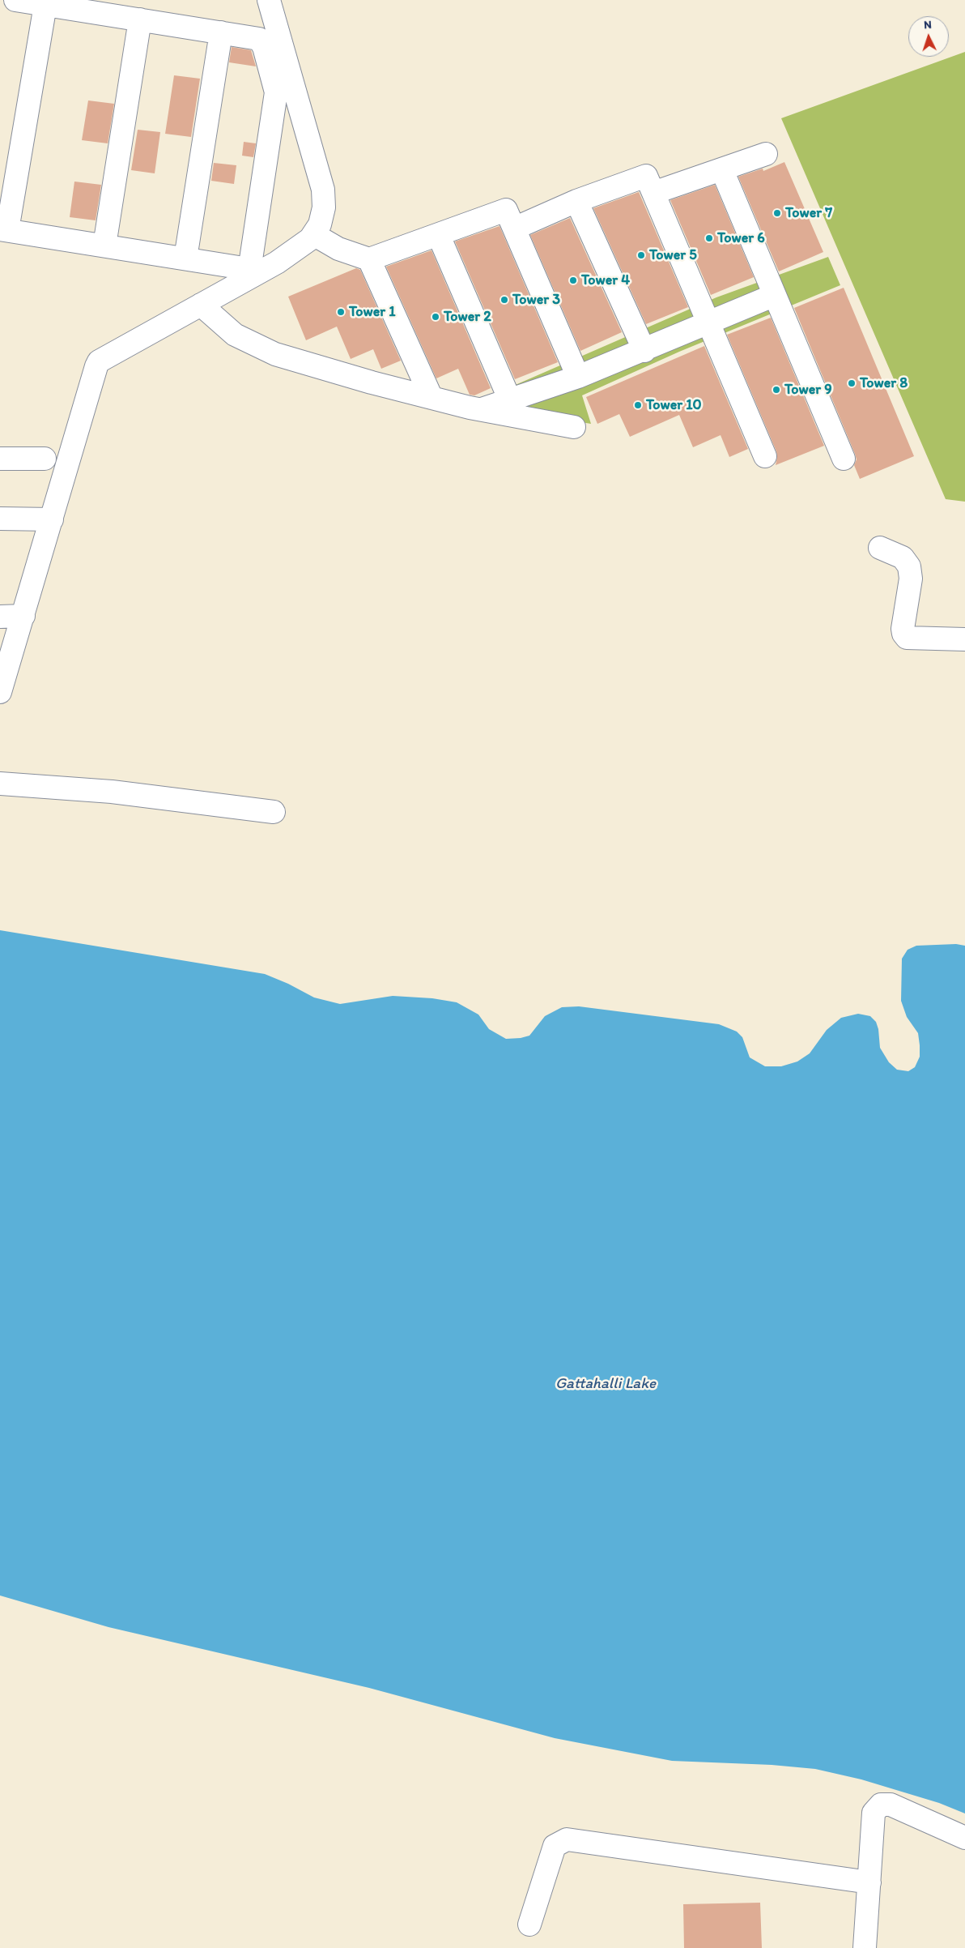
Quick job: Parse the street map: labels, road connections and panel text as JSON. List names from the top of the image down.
{
  "water": ["Gattahalli Lake"],
  "places": [
    "Tower 7",
    "Tower 6",
    "Tower 5",
    "Tower 4",
    "Tower 3",
    "Tower 1",
    "Tower 2",
    "Tower 8",
    "Tower 9",
    "Tower 10"
  ],
  "north": "top"
}
